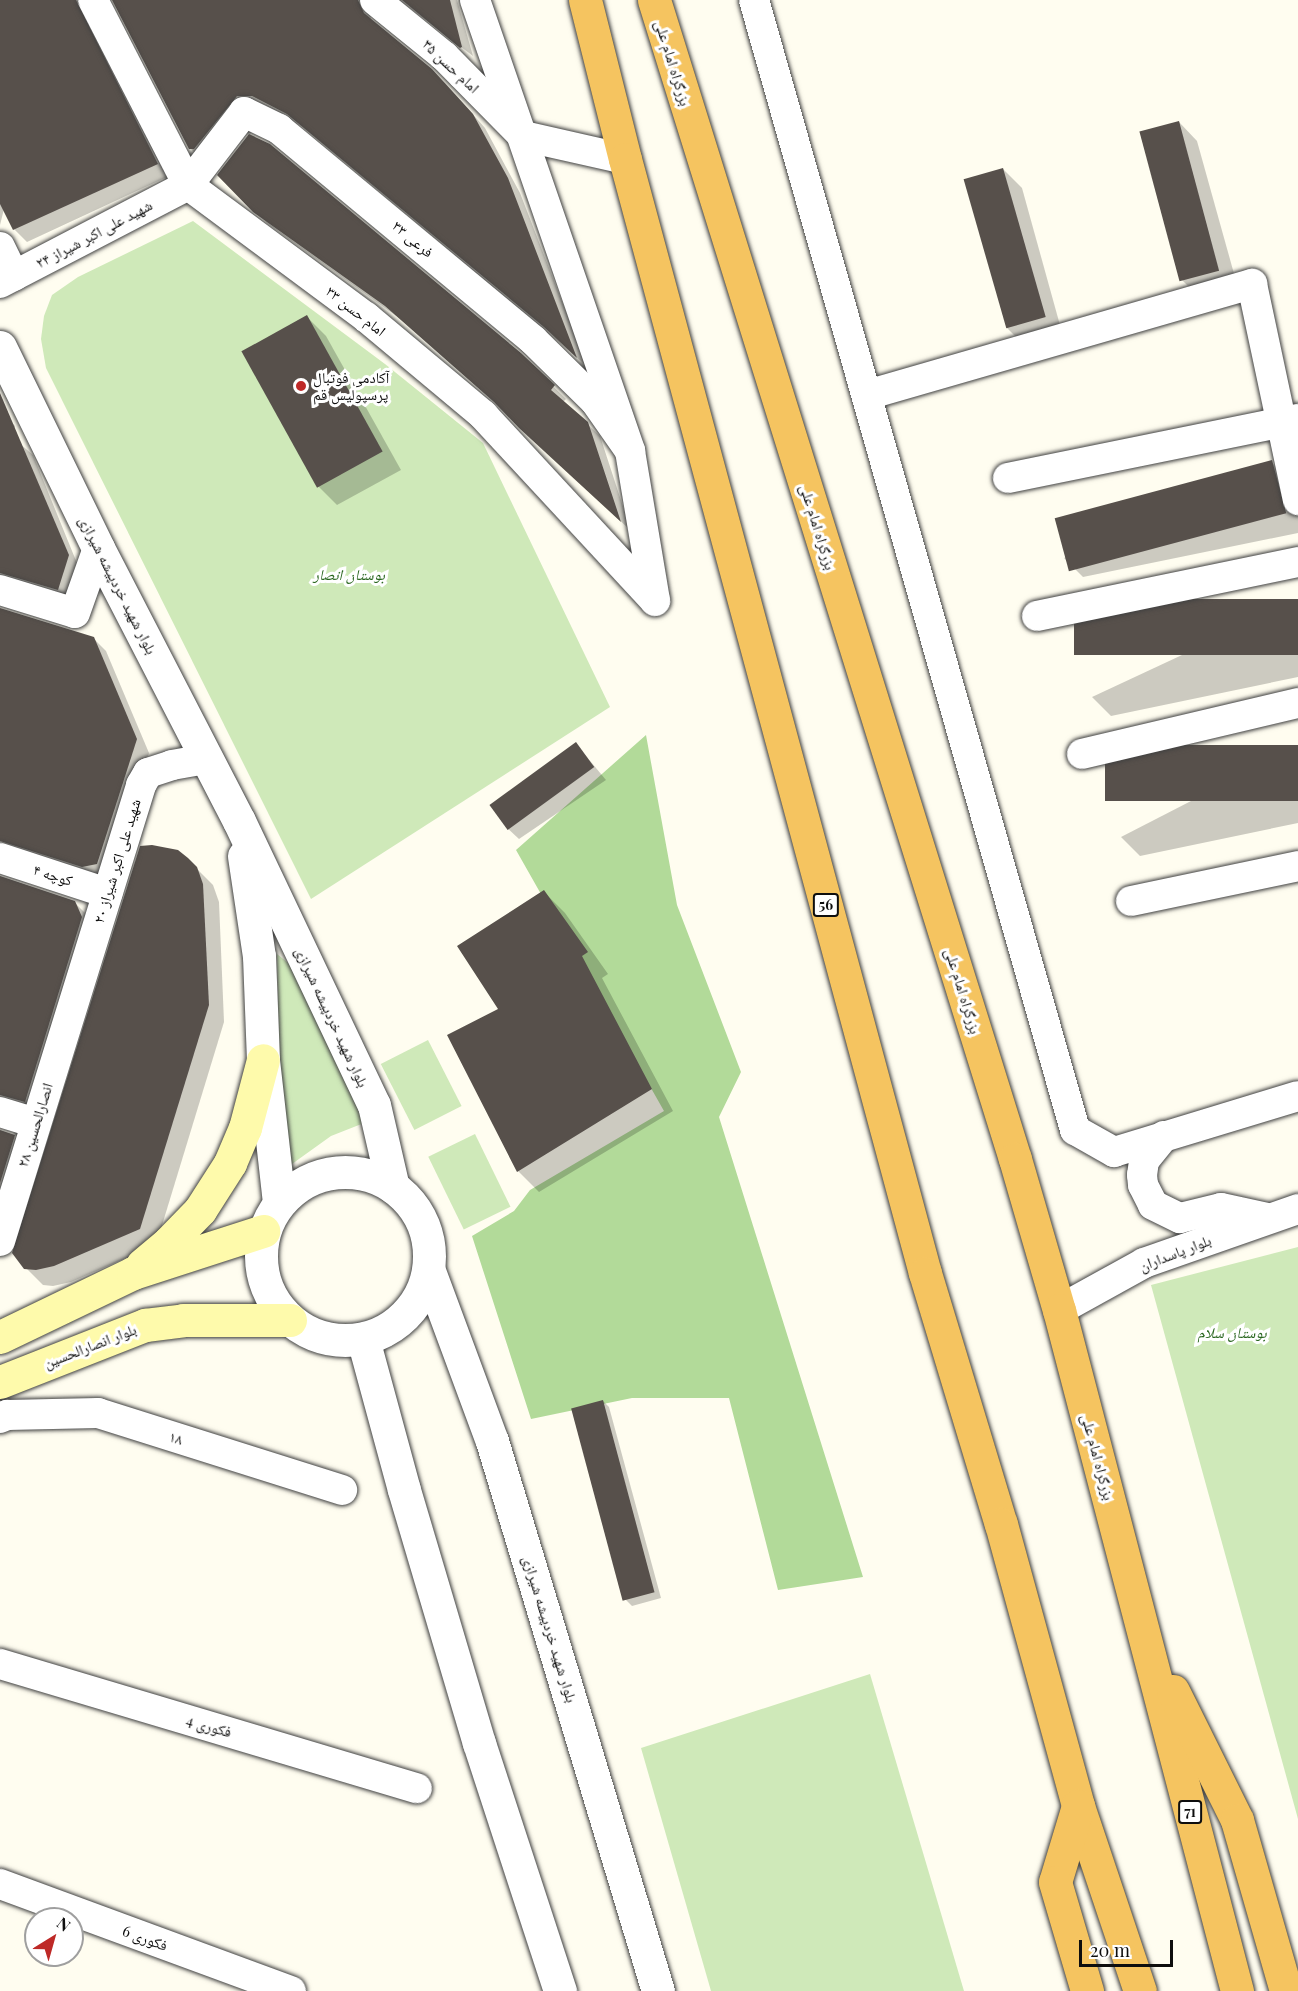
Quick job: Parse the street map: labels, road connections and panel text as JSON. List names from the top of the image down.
{
  "streets": {
    "highway": ["بزرگراه امام علی", "56", "71"],
    "main road": ["بلوار انصارالحسین"],
    "street": [
      "امام حسن ۳۵",
      "شهید علی اکبر شیراز ۲۴",
      "فرعی ۳۳",
      "امام حسن ۳۳",
      "بلوار شهید خردپیشه شیرازی",
      "شهید علی اکبر شیراز ۲۰",
      "کوچه ۴",
      "انصارالحسین ۲۸",
      "بلوار پاسداران",
      "۱۸",
      "فکوری 4",
      "فکوری 6"
    ]
  },
  "crossings": [
    ["بزرگراه امام علی", "بلوار پاسداران"],
    ["شهید علی اکبر شیراز ۲۴", "فرعی ۳۳"],
    ["شهید علی اکبر شیراز ۲۴", "امام حسن ۳۳"],
    ["فرعی ۳۳", "امام حسن ۳۳"],
    ["بلوار شهید خردپیشه شیرازی", "شهید علی اکبر شیراز ۲۰"],
    ["بلوار شهید خردپیشه شیرازی", "بلوار انصارالحسین"],
    ["شهید علی اکبر شیراز ۲۰", "کوچه ۴"],
    ["شهید علی اکبر شیراز ۲۰", "انصارالحسین ۲۸"]
  ],
  "parks": ["بوستان انصار", "بوستان سلام"],
  "places": ["آکادمی فوتبال پرسپولیس قم"],
  "scale_bar": "20 m",
  "north": "top right"
}
